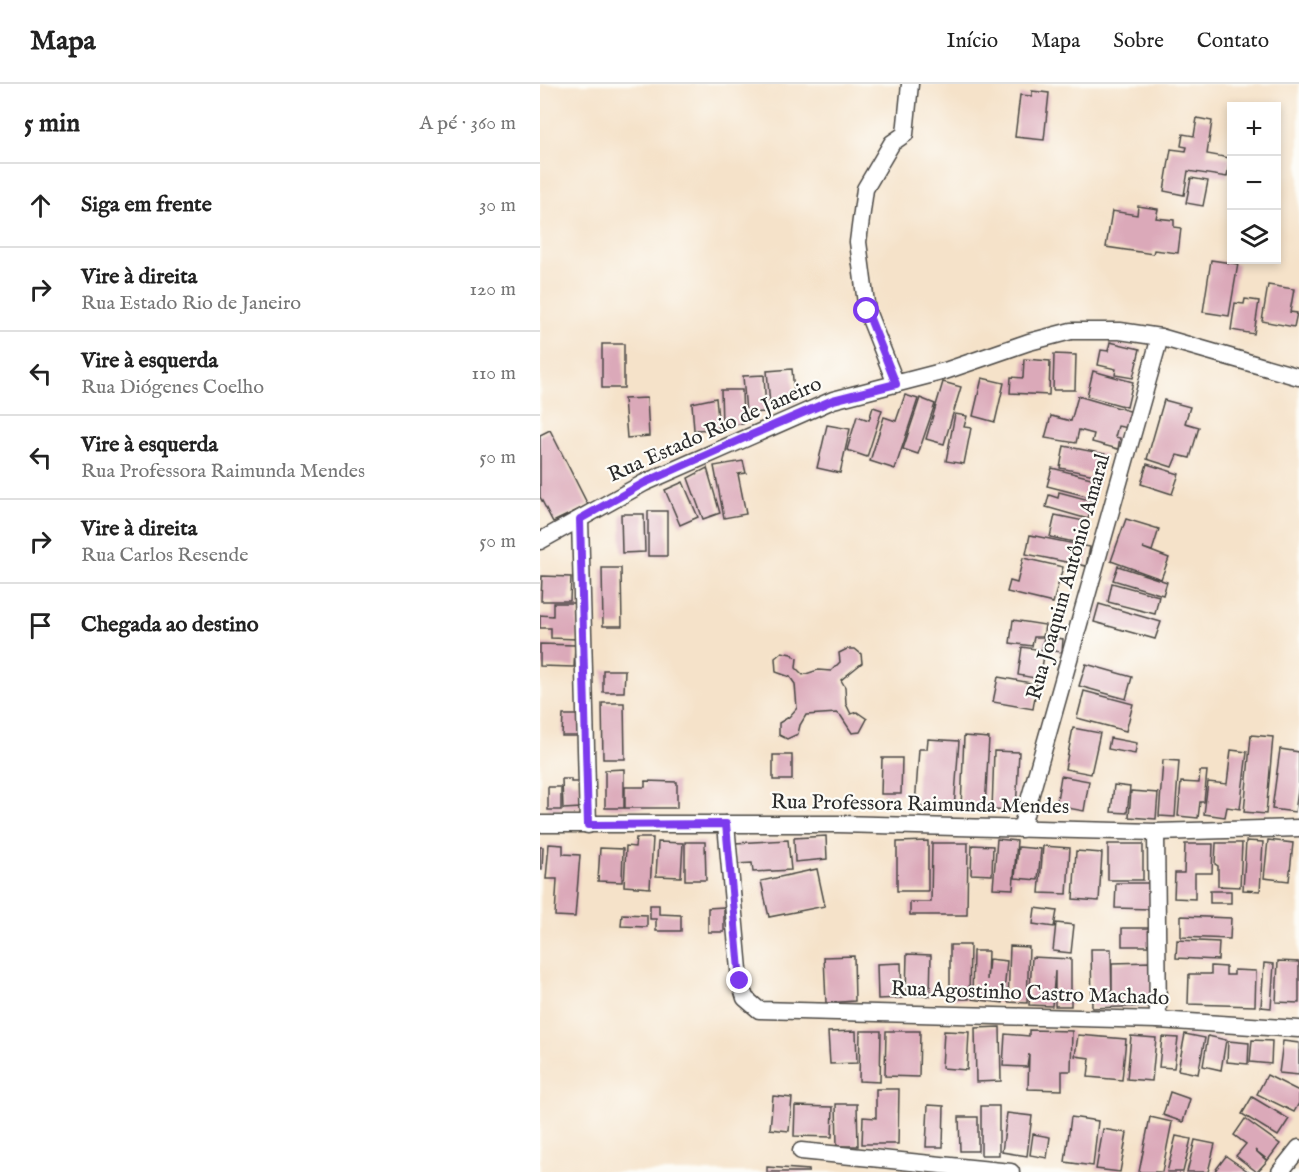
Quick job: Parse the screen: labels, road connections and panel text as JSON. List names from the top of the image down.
{
  "streets": {
    "street": [
      "Rua Estado Rio de Janeiro",
      "Rua Joaquim Antônio Amaral",
      "Rua Professora Raimunda Mendes",
      "Rua Agostinho Castro Machado"
    ]
  },
  "crossings": [
    ["Rua Estado Rio de Janeiro", "Rua Joaquim Antônio Amaral"],
    ["Rua Joaquim Antônio Amaral", "Rua Professora Raimunda Mendes"],
    ["Rua Professora Raimunda Mendes", "Rua Agostinho Castro Machado"]
  ],
  "page": {
    "header": "Mapa",
    "nav": [
      "Início",
      "Mapa",
      "Sobre",
      "Contato"
    ],
    "heading": ["5 min", "A pé · 360 m"],
    "map_buttons": ["+", "−"],
    "list": [
      ["Siga em frente", "30 m"],
      ["Vire à direita", "Rua Estado Rio de Janeiro", "120 m"],
      ["Vire à esquerda", "Rua Diógenes Coelho", "110 m"],
      ["Vire à esquerda", "Rua Professora Raimunda Mendes", "50 m"],
      ["Vire à direita", "Rua Carlos Resende", "50 m"],
      "Chegada ao destino"
    ]
  }
}
